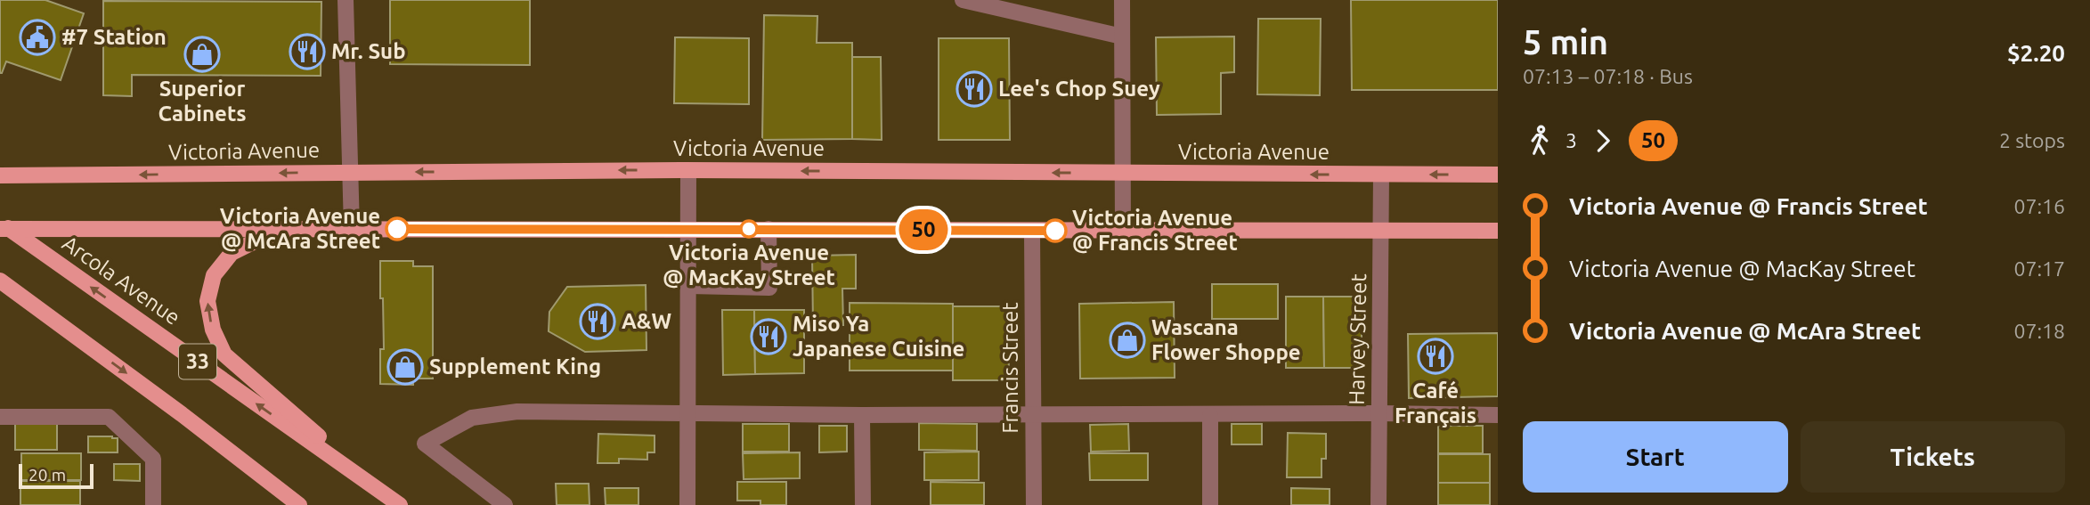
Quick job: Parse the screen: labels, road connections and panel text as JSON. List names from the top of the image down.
{
  "streets": {
    "main road": ["Victoria Avenue", "Arcola Avenue", "33"],
    "street": ["Harvey Street", "Francis Street"]
  },
  "crossings": [
    ["Victoria Avenue", "Harvey Street"]
  ],
  "places": {
    "public building": ["#7 Station"],
    "restaurant": [
      "Mr. Sub",
      "Lee's Chop Suey",
      "A&W",
      "Miso Ya Japanese Cuisine",
      "Café Français"
    ],
    "shop": ["Superior Cabinets", "Wascana Flower Shoppe", "Supplement King"],
    "other": ["Victoria Avenue @ McAra Street", "Victoria Avenue @ MacKay Street", "Victoria Avenue @ Francis Street"]
  },
  "lines": ["bus line 50"],
  "scale_bar": "20 m",
  "page": {
    "on_map": "50",
    "heading": ["5 min", "07:13 – 07:18 · Bus", "$2.20"],
    "legs": ["3", "50", "2 stops"],
    "list": [
      {
        "name": "Victoria Avenue @ Francis Street",
        "value": "07:16"
      },
      {
        "name": "Victoria Avenue @ MacKay Street",
        "value": "07:17"
      },
      {
        "name": "Victoria Avenue @ McAra Street",
        "value": "07:18"
      }
    ],
    "buttons": ["Start", "Tickets"],
    "scale": "20 m"
  }
}
